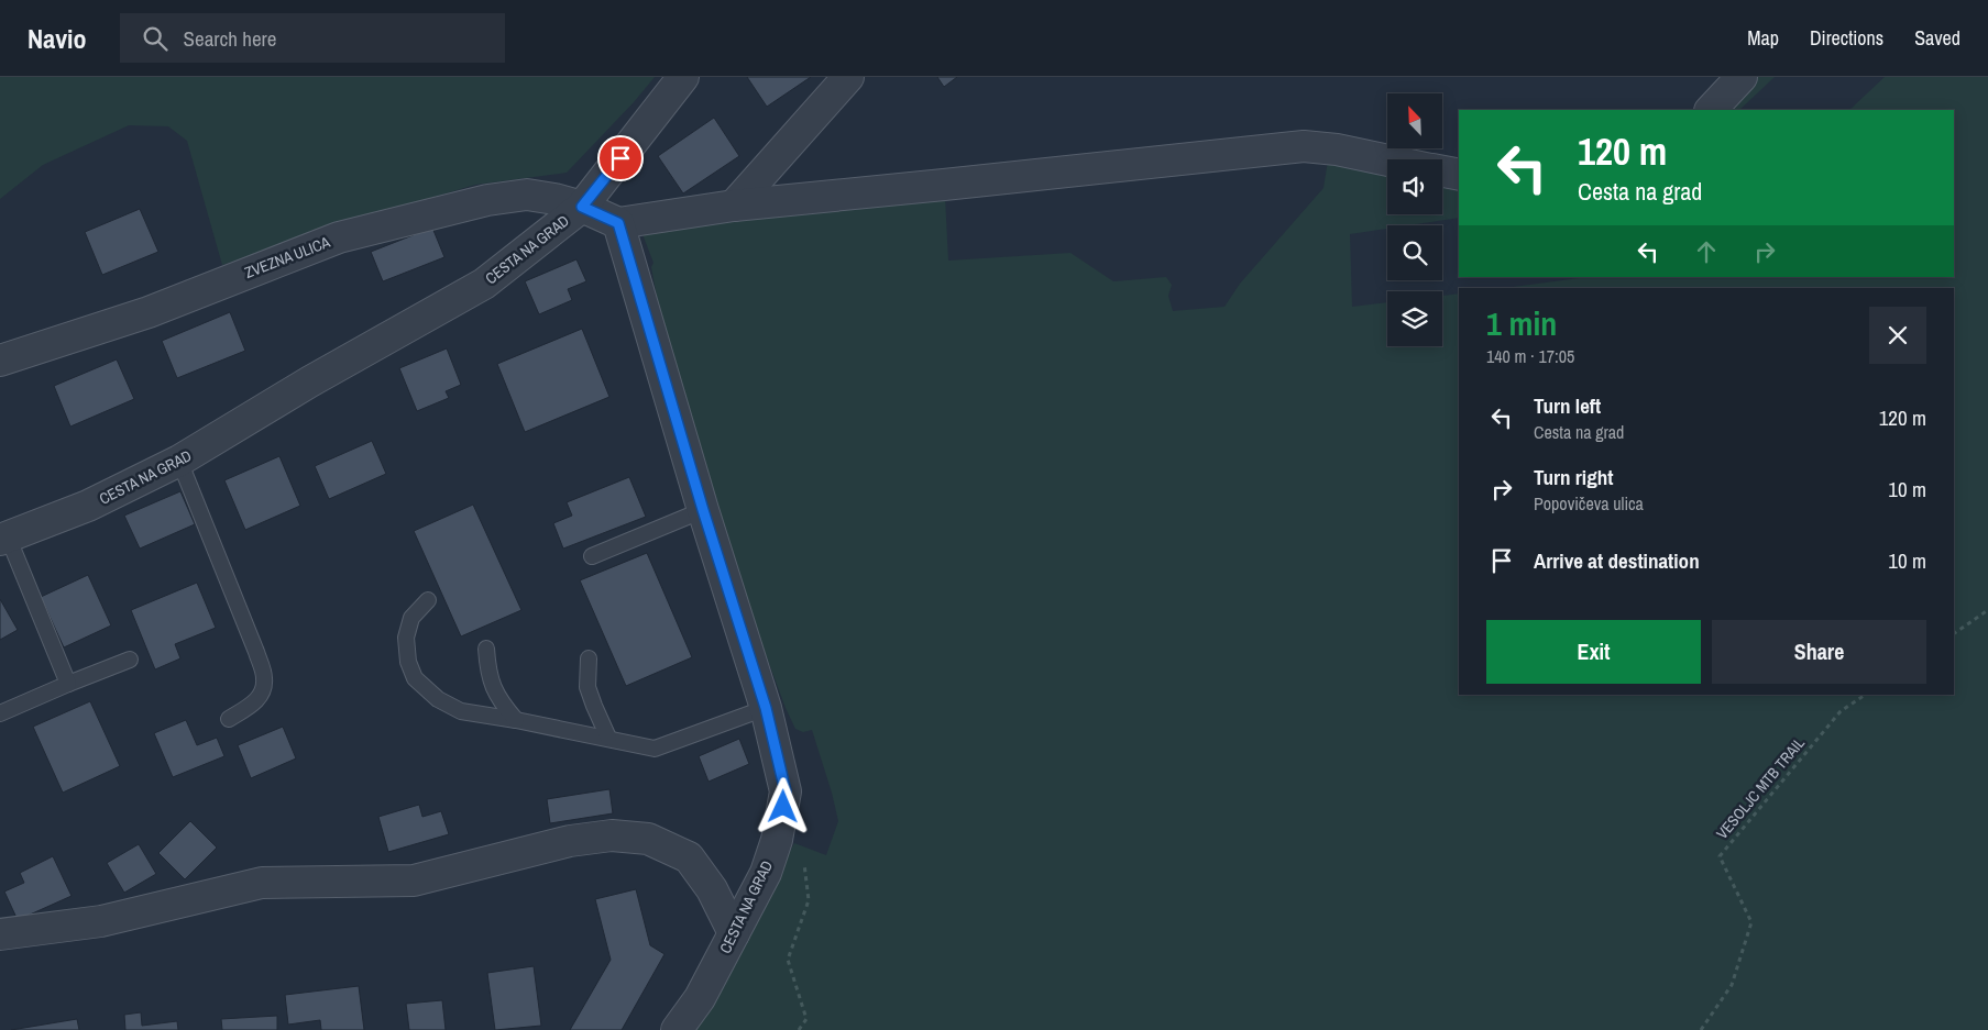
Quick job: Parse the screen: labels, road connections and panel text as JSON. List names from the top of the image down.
{
  "streets": {
    "street": ["CESTA NA GRAD", "ZVEZNA ULICA"],
    "path": ["VESOLJC MTB TRAIL"]
  },
  "crossings": [
    ["CESTA NA GRAD", "ZVEZNA ULICA"]
  ],
  "north": "top left",
  "page": {
    "header": "Navio",
    "search": "Search here",
    "nav": ["Map", "Directions", "Saved"],
    "turn": ["120 m", "Cesta na grad"],
    "heading": ["1 min", "140 m · 17:05"],
    "list": [
      {
        "name": "Turn left",
        "note": "Cesta na grad",
        "value": "120 m"
      },
      {
        "name": "Turn right",
        "note": "Popovičeva ulica",
        "value": "10 m"
      },
      {
        "name": "Arrive at destination",
        "value": "10 m"
      }
    ],
    "buttons": ["Exit", "Share"]
  }
}
